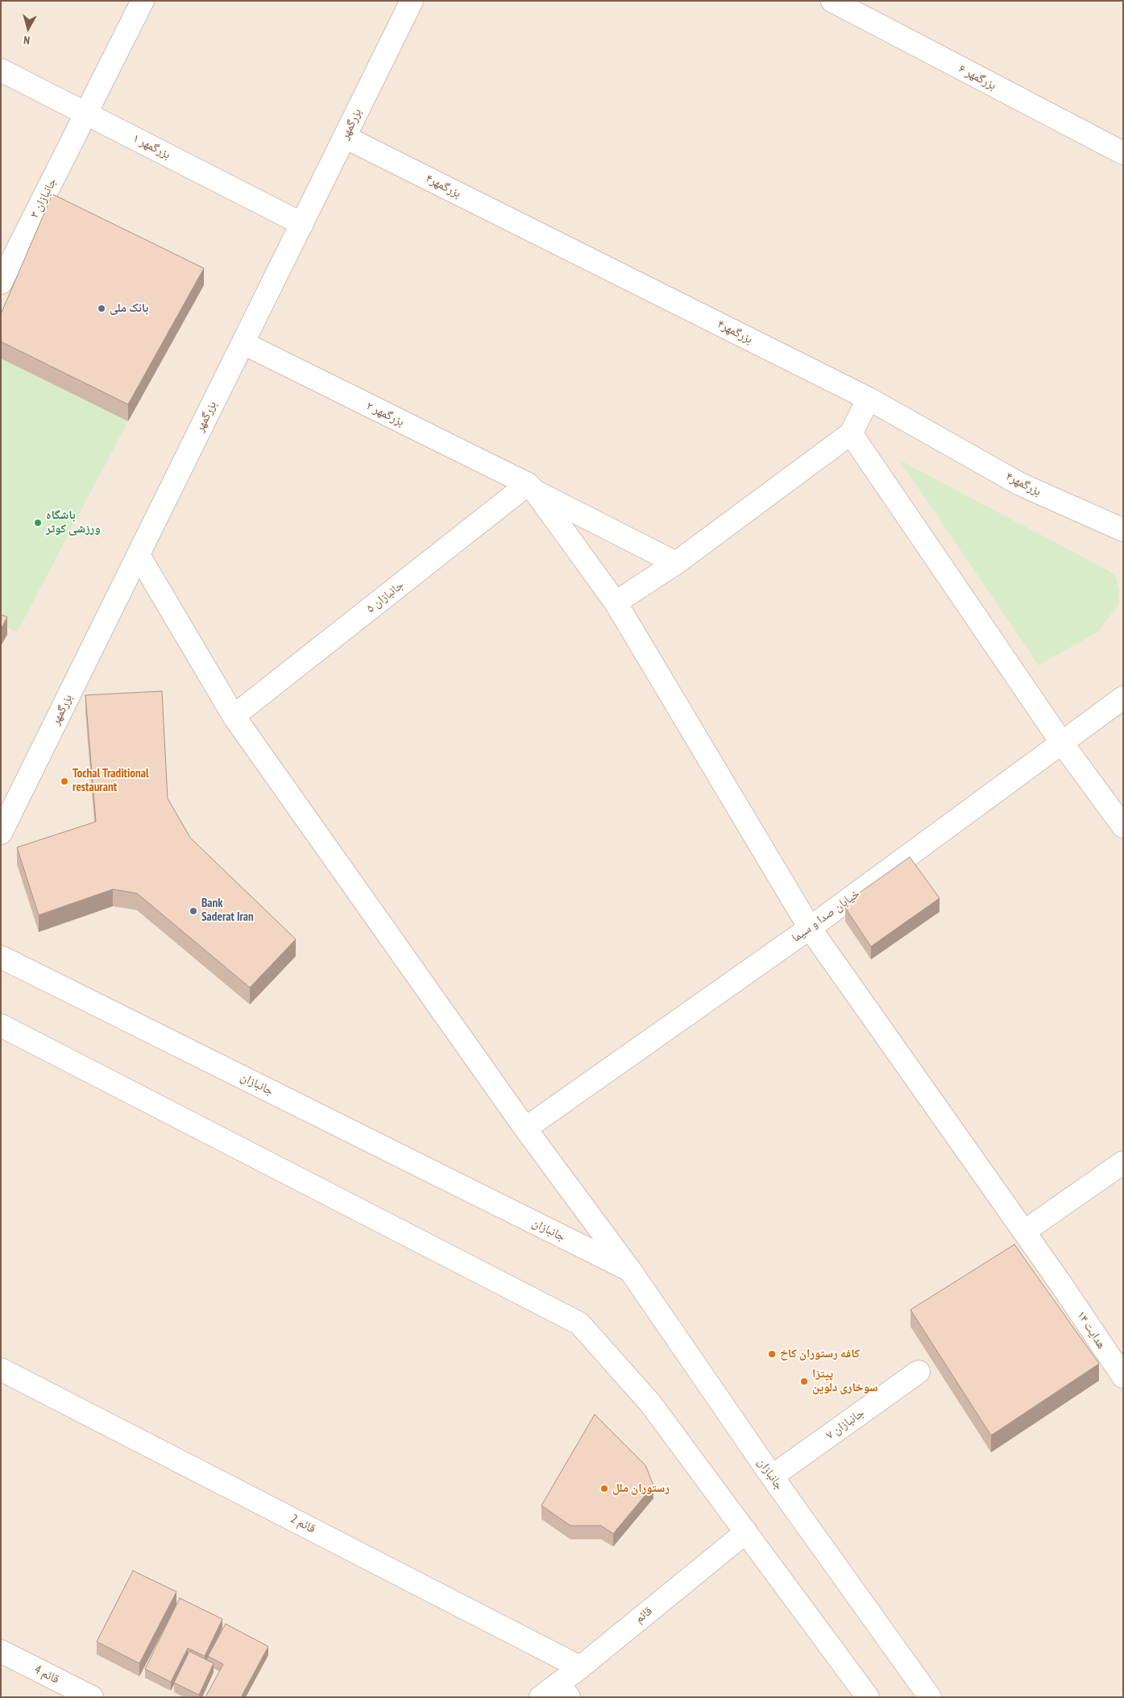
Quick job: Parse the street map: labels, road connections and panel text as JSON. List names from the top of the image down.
{
  "streets": {
    "street": [
      "بزرگمهر ۶",
      "بزرگمهر",
      "بزرگمهر ۱",
      "بزرگمهر۴",
      "جانبازان ۳",
      "بزرگمهر ۲",
      "جانبازان ۵",
      "خیابان صدا و سیما",
      "جانبازان",
      "هدایت ۱۴",
      "جانبازان ۷",
      "قائم 2",
      "قائم",
      "قائم 4"
    ]
  },
  "crossings": [
    ["بزرگمهر", "بزرگمهر ۱"],
    ["بزرگمهر", "بزرگمهر۴"],
    ["بزرگمهر", "بزرگمهر ۲"],
    ["بزرگمهر ۱", "جانبازان ۳"],
    ["بزرگمهر ۲", "جانبازان ۵"],
    ["بزرگمهر ۲", "هدایت ۱۴"],
    ["جانبازان ۵", "هدایت ۱۴"],
    ["خیابان صدا و سیما", "هدایت ۱۴"],
    ["جانبازان", "جانبازان ۷"],
    ["قائم 2", "قائم"]
  ],
  "places": [
    "بانک ملی",
    "باشگاه ورزشی کوثر",
    "Tochal Traditional restaurant",
    "Bank Saderat Iran",
    "کافه رستوران کاخ",
    "پیتزا سوخاری دلوین",
    "رستوران ملل"
  ],
  "north": "bottom"
}
